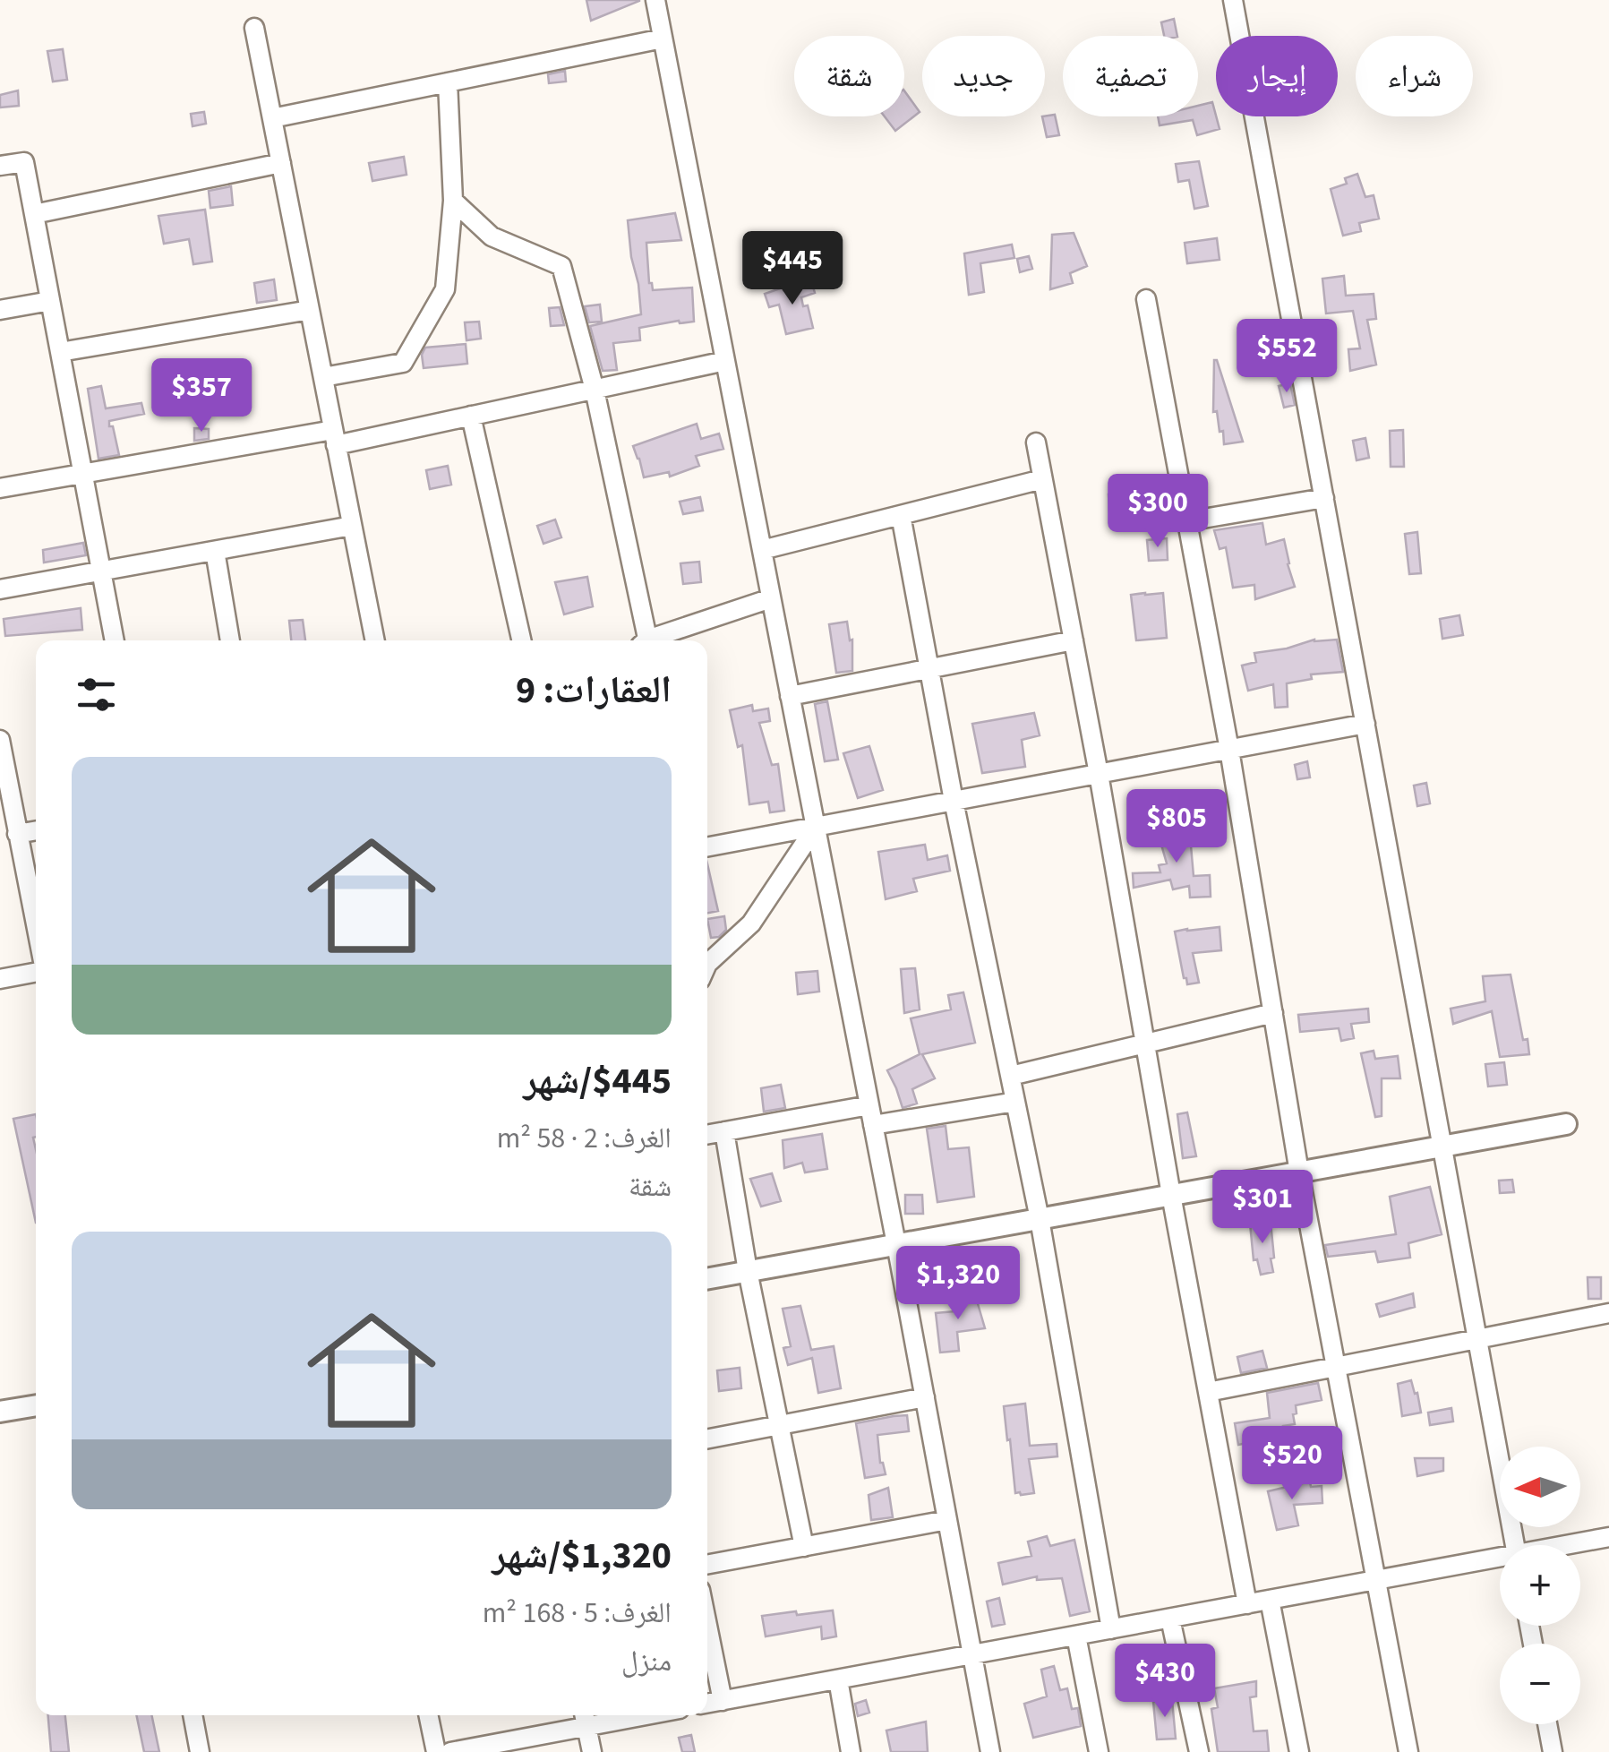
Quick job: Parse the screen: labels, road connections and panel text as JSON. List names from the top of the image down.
{
  "north": "left",
  "page": {
    "chip": [
      "شراء",
      "إيجار",
      "تصفية",
      "جديد",
      "شقة"
    ],
    "price": [
      "$445",
      "$552",
      "$357",
      "$300",
      "$805",
      "$301",
      "$1,320",
      "$520",
      "$430"
    ],
    "heading": "العقارات: 9",
    "list": [
      {
        "name": "$445/شهر",
        "note": "الغرف: 2 · 58 m² · شقة"
      },
      {
        "name": "$1,320/شهر",
        "note": "الغرف: 5 · 168 m² · منزل"
      }
    ],
    "map_buttons": ["+", "−"]
  }
}
